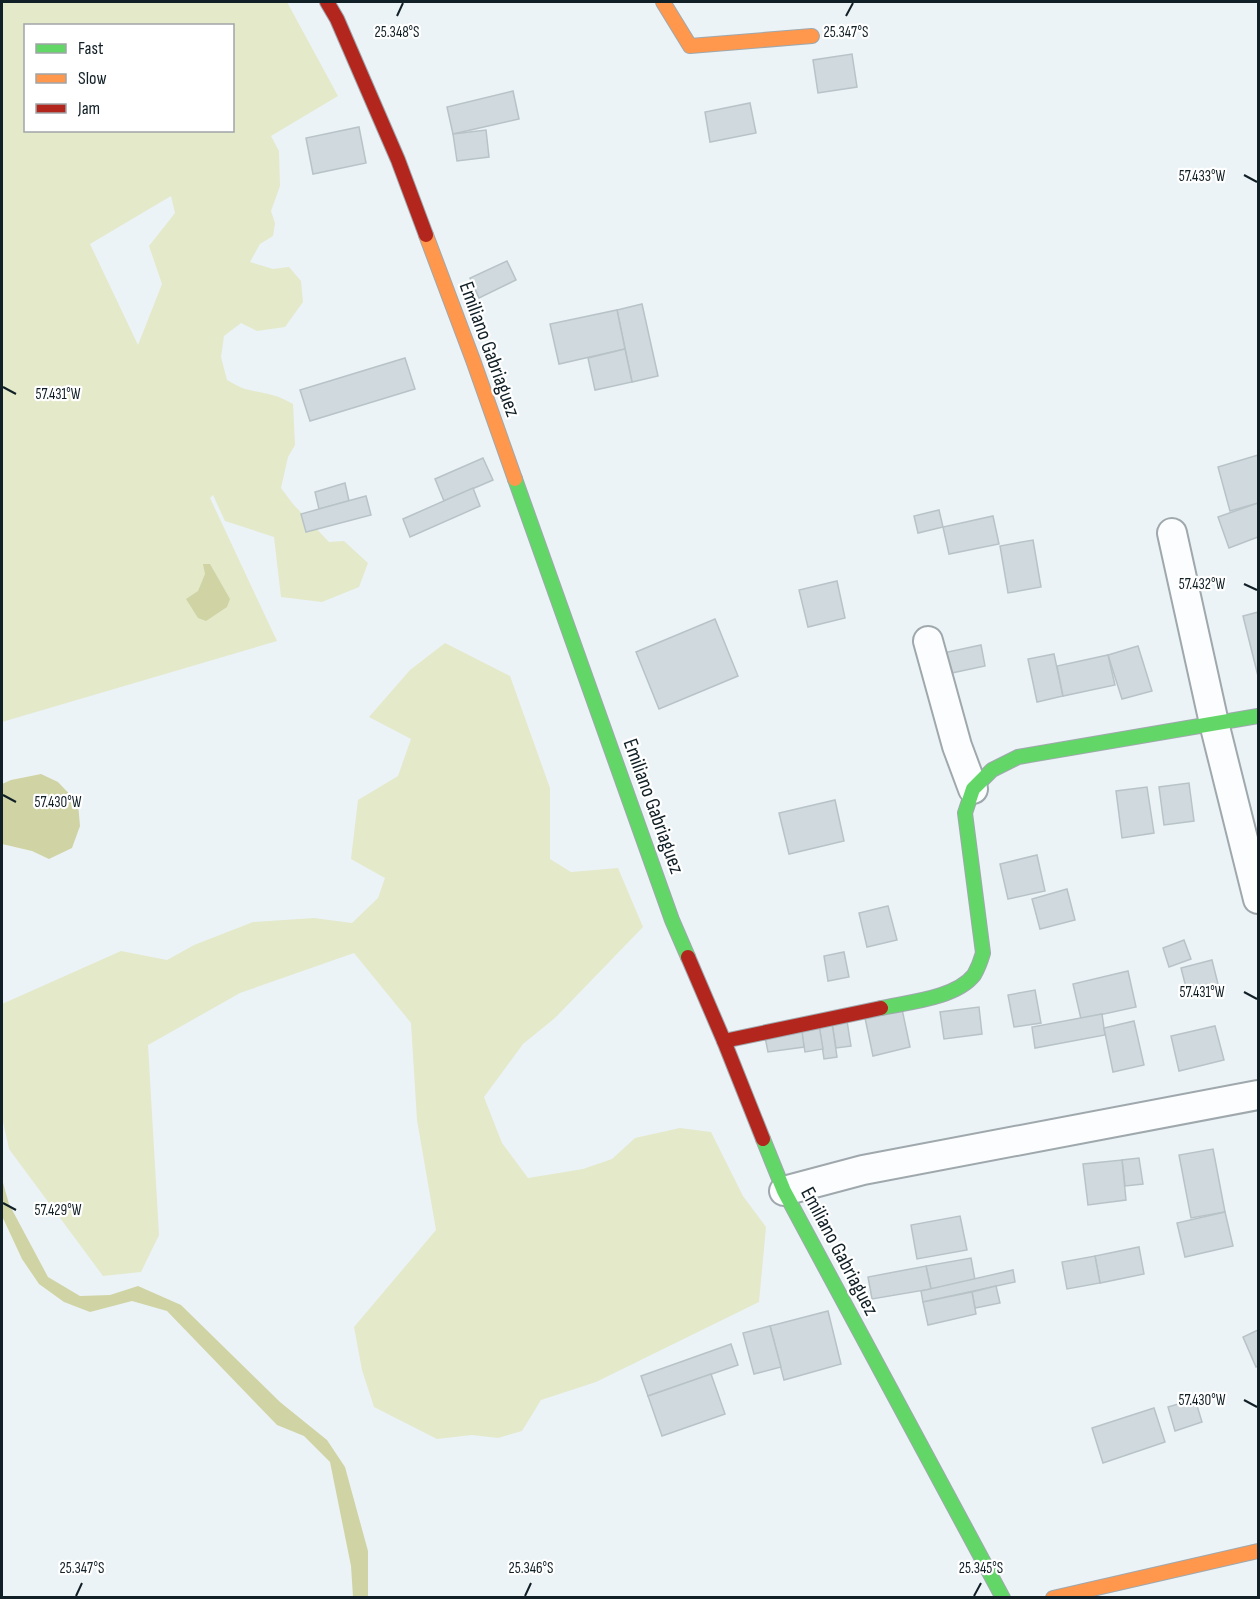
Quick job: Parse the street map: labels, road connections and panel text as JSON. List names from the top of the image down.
{
  "streets": {
    "main road": ["Emiliano Gabriaguez"]
  },
  "legend": ["Fast", "Slow", "Jam"],
  "coordinates": [
    "25.348°S",
    "25.347°S",
    "57.433°W",
    "57.431°W",
    "57.432°W",
    "57.430°W",
    "57.429°W",
    "25.346°S",
    "25.345°S"
  ]
}
